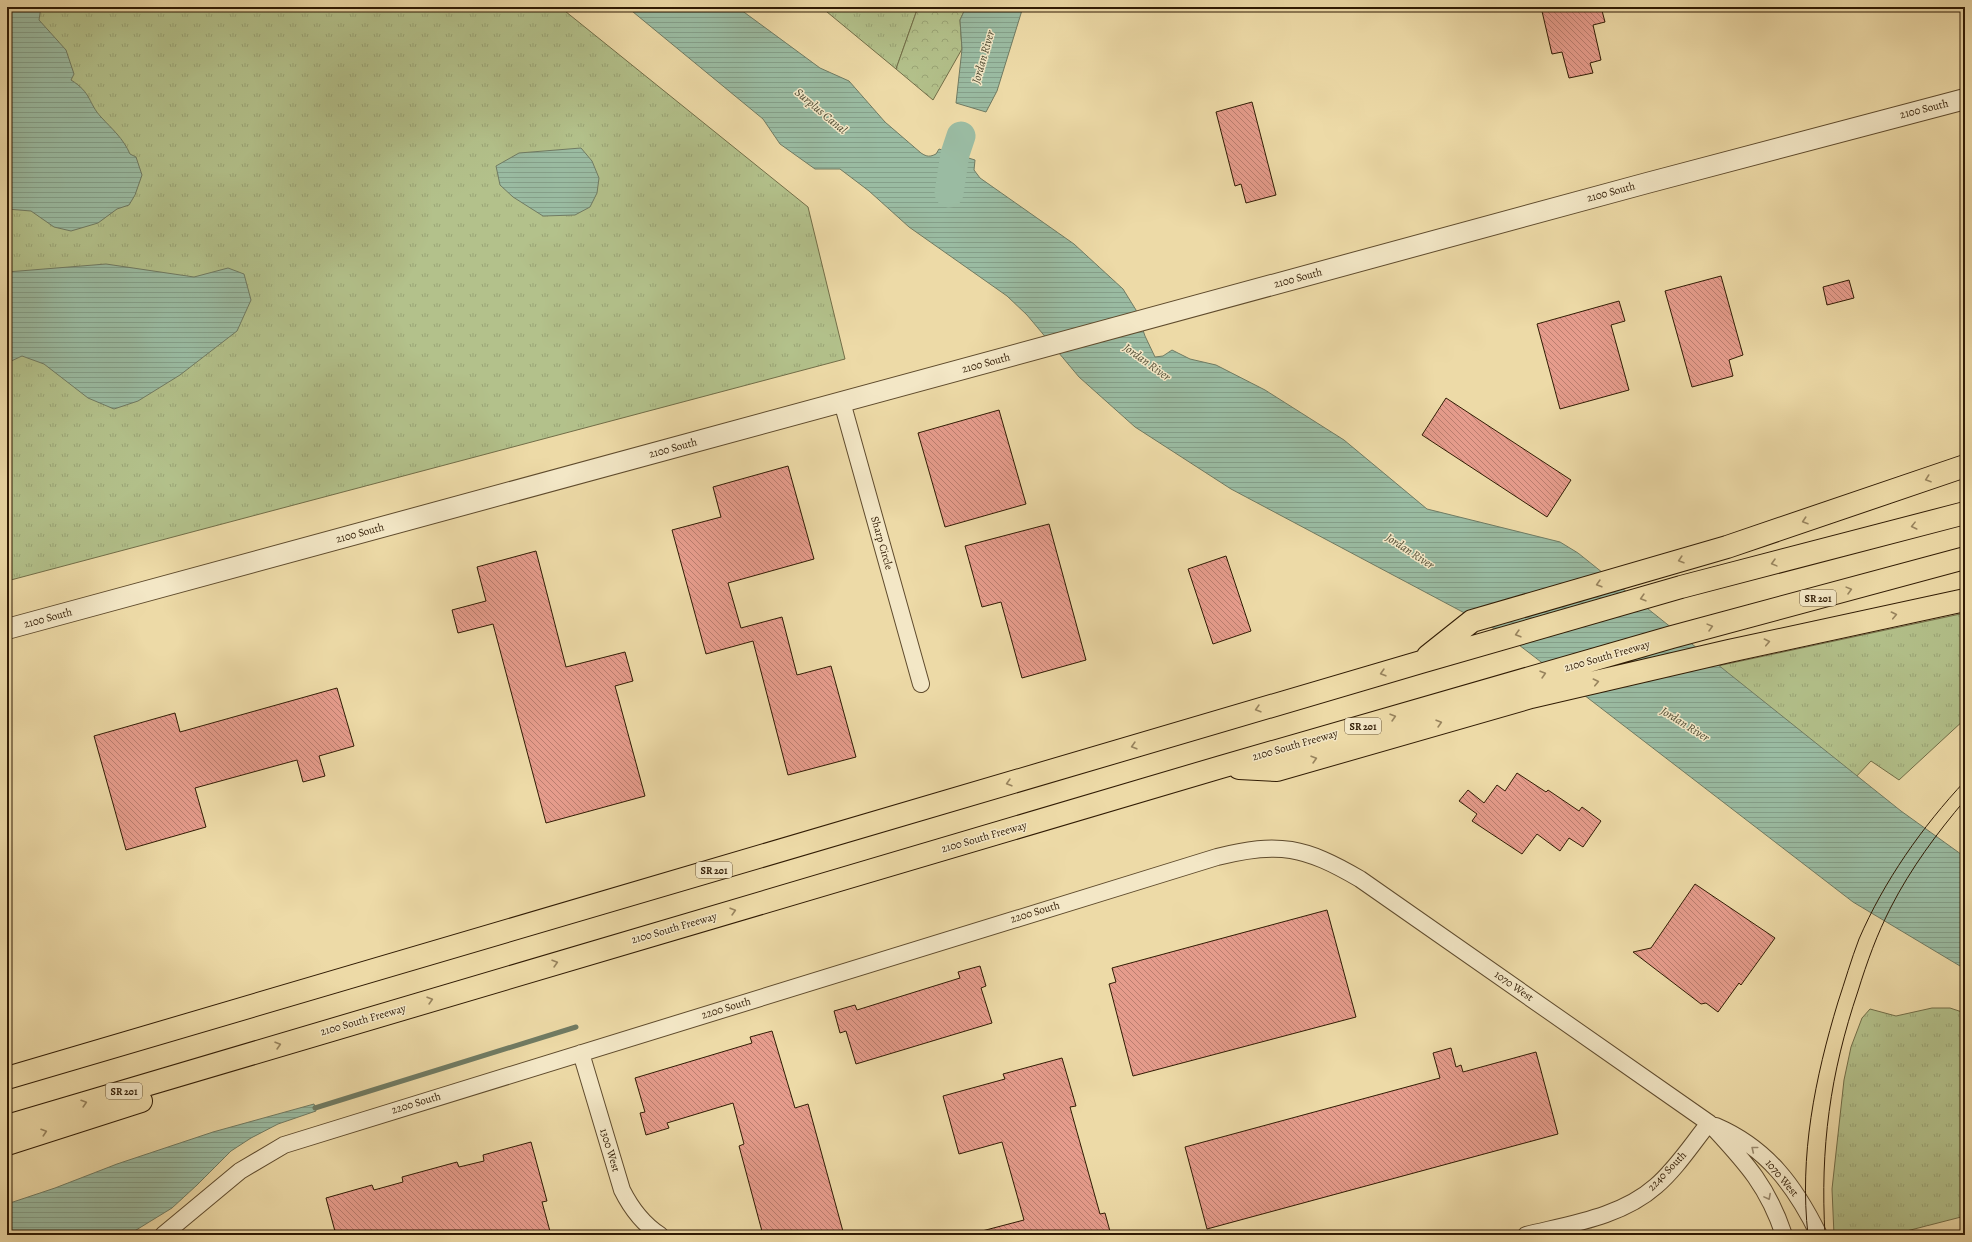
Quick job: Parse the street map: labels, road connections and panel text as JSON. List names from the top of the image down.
{
  "streets": {
    "highway": ["SR 201", "2100 South Freeway"],
    "street": [
      "2100 South",
      "Sharp Circle",
      "2200 South",
      "1070 West",
      "1300 West",
      "2240 South"
    ]
  },
  "crossings": [
    ["2100 South", "Sharp Circle"],
    ["2200 South", "1070 West"],
    ["2200 South", "1300 West"],
    ["1070 West", "2240 South"]
  ],
  "water": ["Jordan River", "Surplus Canal"]
}
